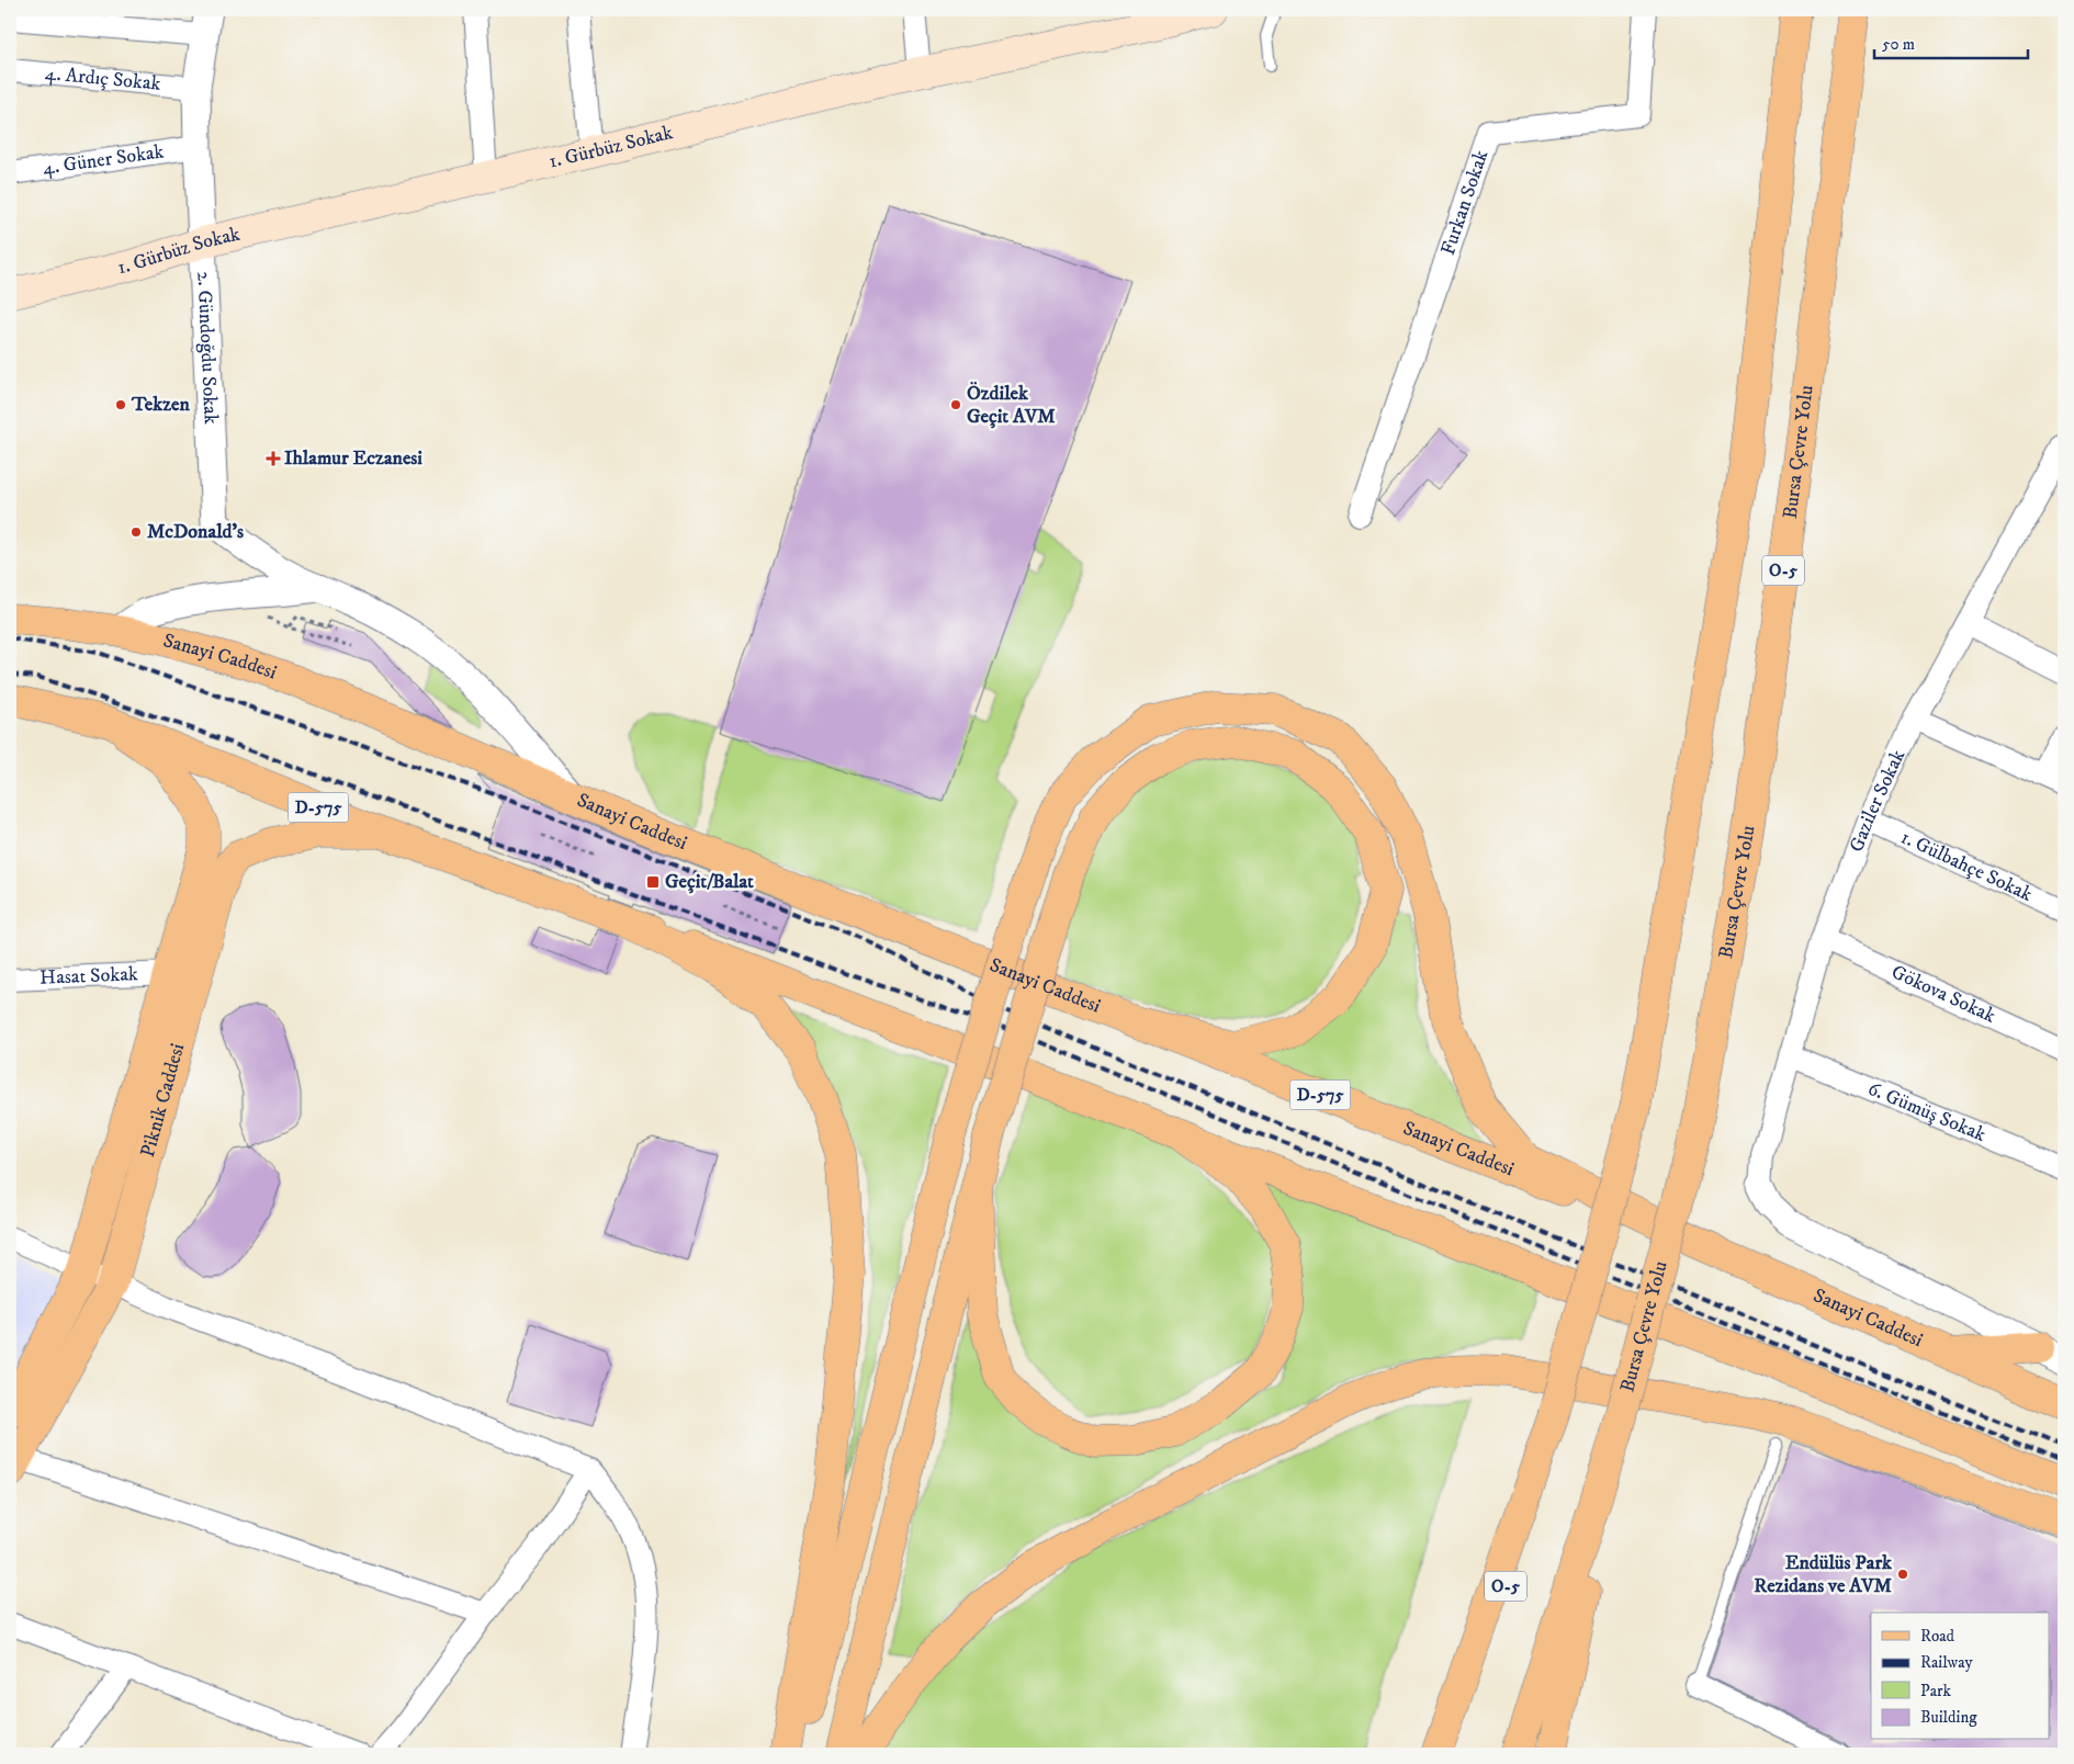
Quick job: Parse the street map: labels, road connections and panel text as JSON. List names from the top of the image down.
{
  "streets": {
    "main road": [
      "1. Gürbüz Sokak",
      "Bursa Çevre Yolu",
      "O-5",
      "Sanayi Caddesi",
      "D-575",
      "Piknik Caddesi"
    ],
    "street": [
      "4. Ardıç Sokak",
      "4. Güner Sokak",
      "Furkan Sokak",
      "2. Gündoğdu Sokak",
      "Gaziler Sokak",
      "1. Gülbahçe Sokak",
      "Hasat Sokak",
      "Gökova Sokak",
      "6. Gümüş Sokak"
    ]
  },
  "crossings": [
    ["4. Ardıç Sokak", "2. Gündoğdu Sokak"],
    ["1. Gürbüz Sokak", "2. Gündoğdu Sokak"],
    ["4. Güner Sokak", "2. Gündoğdu Sokak"],
    ["Gaziler Sokak", "1. Gülbahçe Sokak"],
    ["Gaziler Sokak", "Gökova Sokak"],
    ["Gaziler Sokak", "6. Gümüş Sokak"],
    ["D-575", "Piknik Caddesi"],
    ["Hasat Sokak", "Piknik Caddesi"]
  ],
  "places": {
    "other": [
      "Tekzen",
      "Özdilek Geçit AVM",
      "McDonald's",
      "Endülüs Park Rezidans ve AVM"
    ],
    "health": ["Ihlamur Eczanesi"],
    "transit": ["Geçit/Balat"]
  },
  "legend": [
    "Road",
    "Railway",
    "Park",
    "Building"
  ],
  "scale_bar": "50 m"
}
